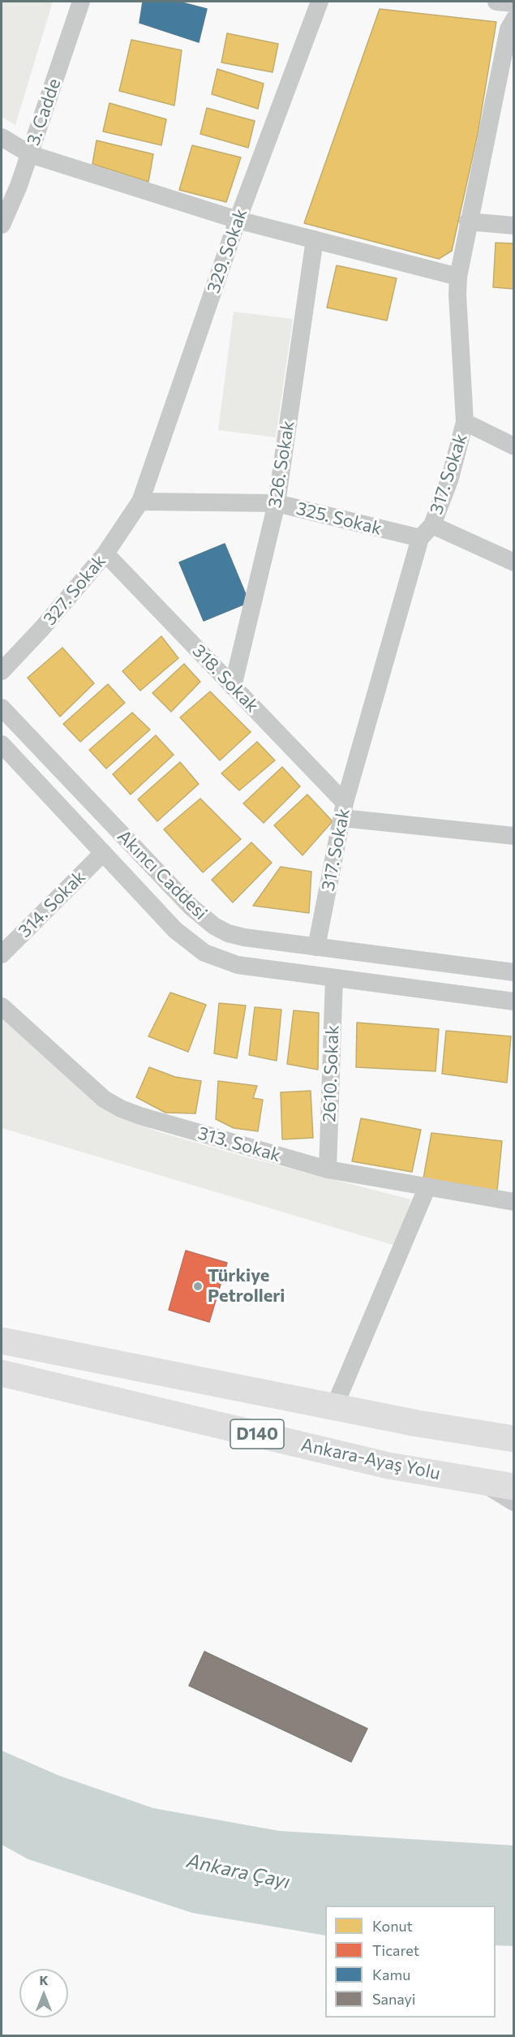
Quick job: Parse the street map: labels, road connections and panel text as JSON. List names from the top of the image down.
{
  "streets": {
    "highway": ["D140", "Ankara-Ayaş Yolu"],
    "street": [
      "3. Cadde",
      "329. Sokak",
      "326. Sokak",
      "317. Sokak",
      "325. Sokak",
      "327. Sokak",
      "318. Sokak",
      "Akıncı Caddesi",
      "314. Sokak",
      "2610. Sokak",
      "313. Sokak"
    ]
  },
  "crossings": [
    ["329. Sokak", "325. Sokak"],
    ["329. Sokak", "327. Sokak"],
    ["326. Sokak", "325. Sokak"],
    ["326. Sokak", "318. Sokak"],
    ["317. Sokak", "325. Sokak"],
    ["317. Sokak", "318. Sokak"],
    ["317. Sokak", "Akıncı Caddesi"],
    ["325. Sokak", "327. Sokak"],
    ["327. Sokak", "318. Sokak"],
    ["Akıncı Caddesi", "314. Sokak"],
    ["Akıncı Caddesi", "2610. Sokak"],
    ["2610. Sokak", "313. Sokak"]
  ],
  "water": ["Ankara Çayı"],
  "places": ["Türkiye Petrolleri"],
  "legend": [
    "Konut",
    "Ticaret",
    "Kamu",
    "Sanayi"
  ],
  "north": "top"
}
